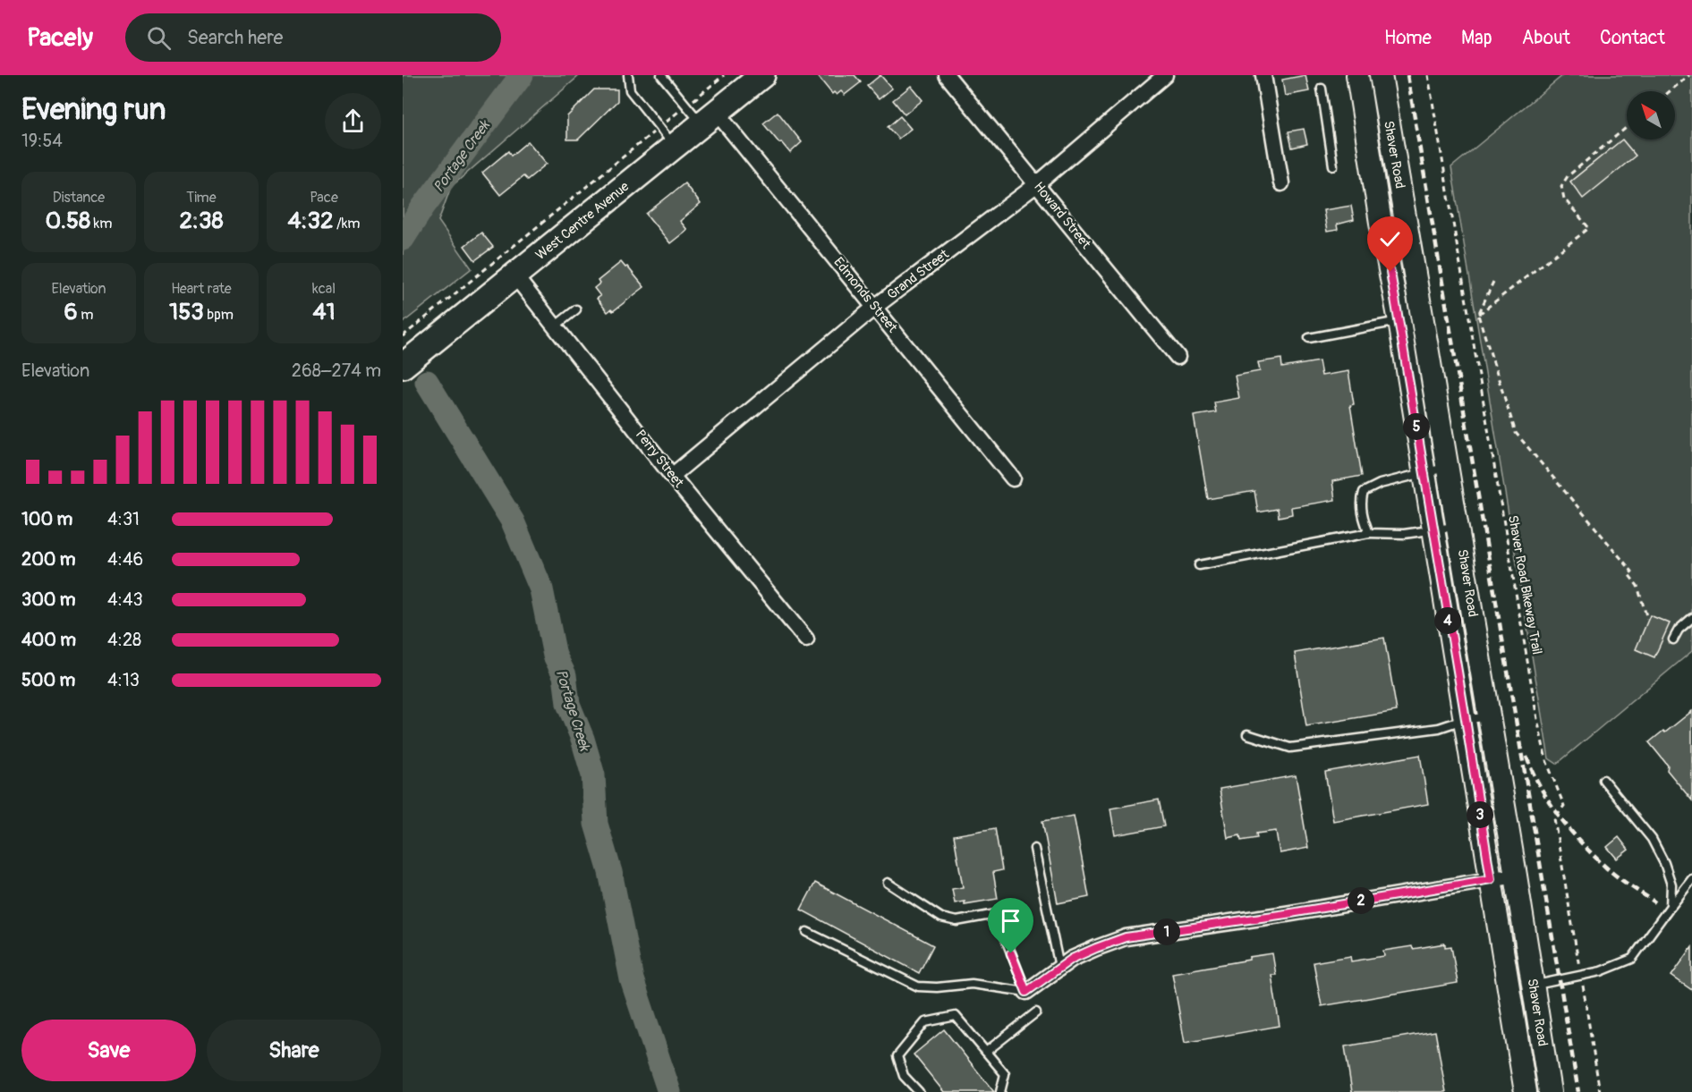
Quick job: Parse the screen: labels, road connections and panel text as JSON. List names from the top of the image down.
{
  "streets": {
    "main road": ["Shaver Road", "West Centre Avenue"],
    "street": [
      "Howard Street",
      "Grand Street",
      "Edmonds Street",
      "Perry Street"
    ],
    "path": ["Shaver Road Bikeway Trail"]
  },
  "crossings": [
    ["Howard Street", "Grand Street"],
    ["West Centre Avenue", "Edmonds Street"],
    ["West Centre Avenue", "Perry Street"],
    ["Grand Street", "Edmonds Street"],
    ["Grand Street", "Perry Street"]
  ],
  "water": ["Portage Creek"],
  "north": "top left",
  "page": {
    "header": "Pacely",
    "search": "Search here",
    "nav": [
      "Home",
      "Map",
      "About",
      "Contact"
    ],
    "heading": ["Evening run", "19:54"],
    "stats": [
      ["Distance", "0.58 km"],
      ["Time", "2:38"],
      ["Pace", "4:32 /km"],
      ["Elevation", "6 m"],
      ["Heart rate", "153 bpm"],
      ["kcal", "41"]
    ],
    "chart": ["Elevation", "268–274 m"],
    "pins": [
      "5",
      "4",
      "3",
      "2",
      "1"
    ],
    "list": [
      {
        "name": "100 m",
        "note": "4:31"
      },
      {
        "name": "200 m",
        "note": "4:46"
      },
      {
        "name": "300 m",
        "note": "4:43"
      },
      {
        "name": "400 m",
        "note": "4:28"
      },
      {
        "name": "500 m",
        "note": "4:13"
      }
    ],
    "buttons": ["Save", "Share"]
  }
}
